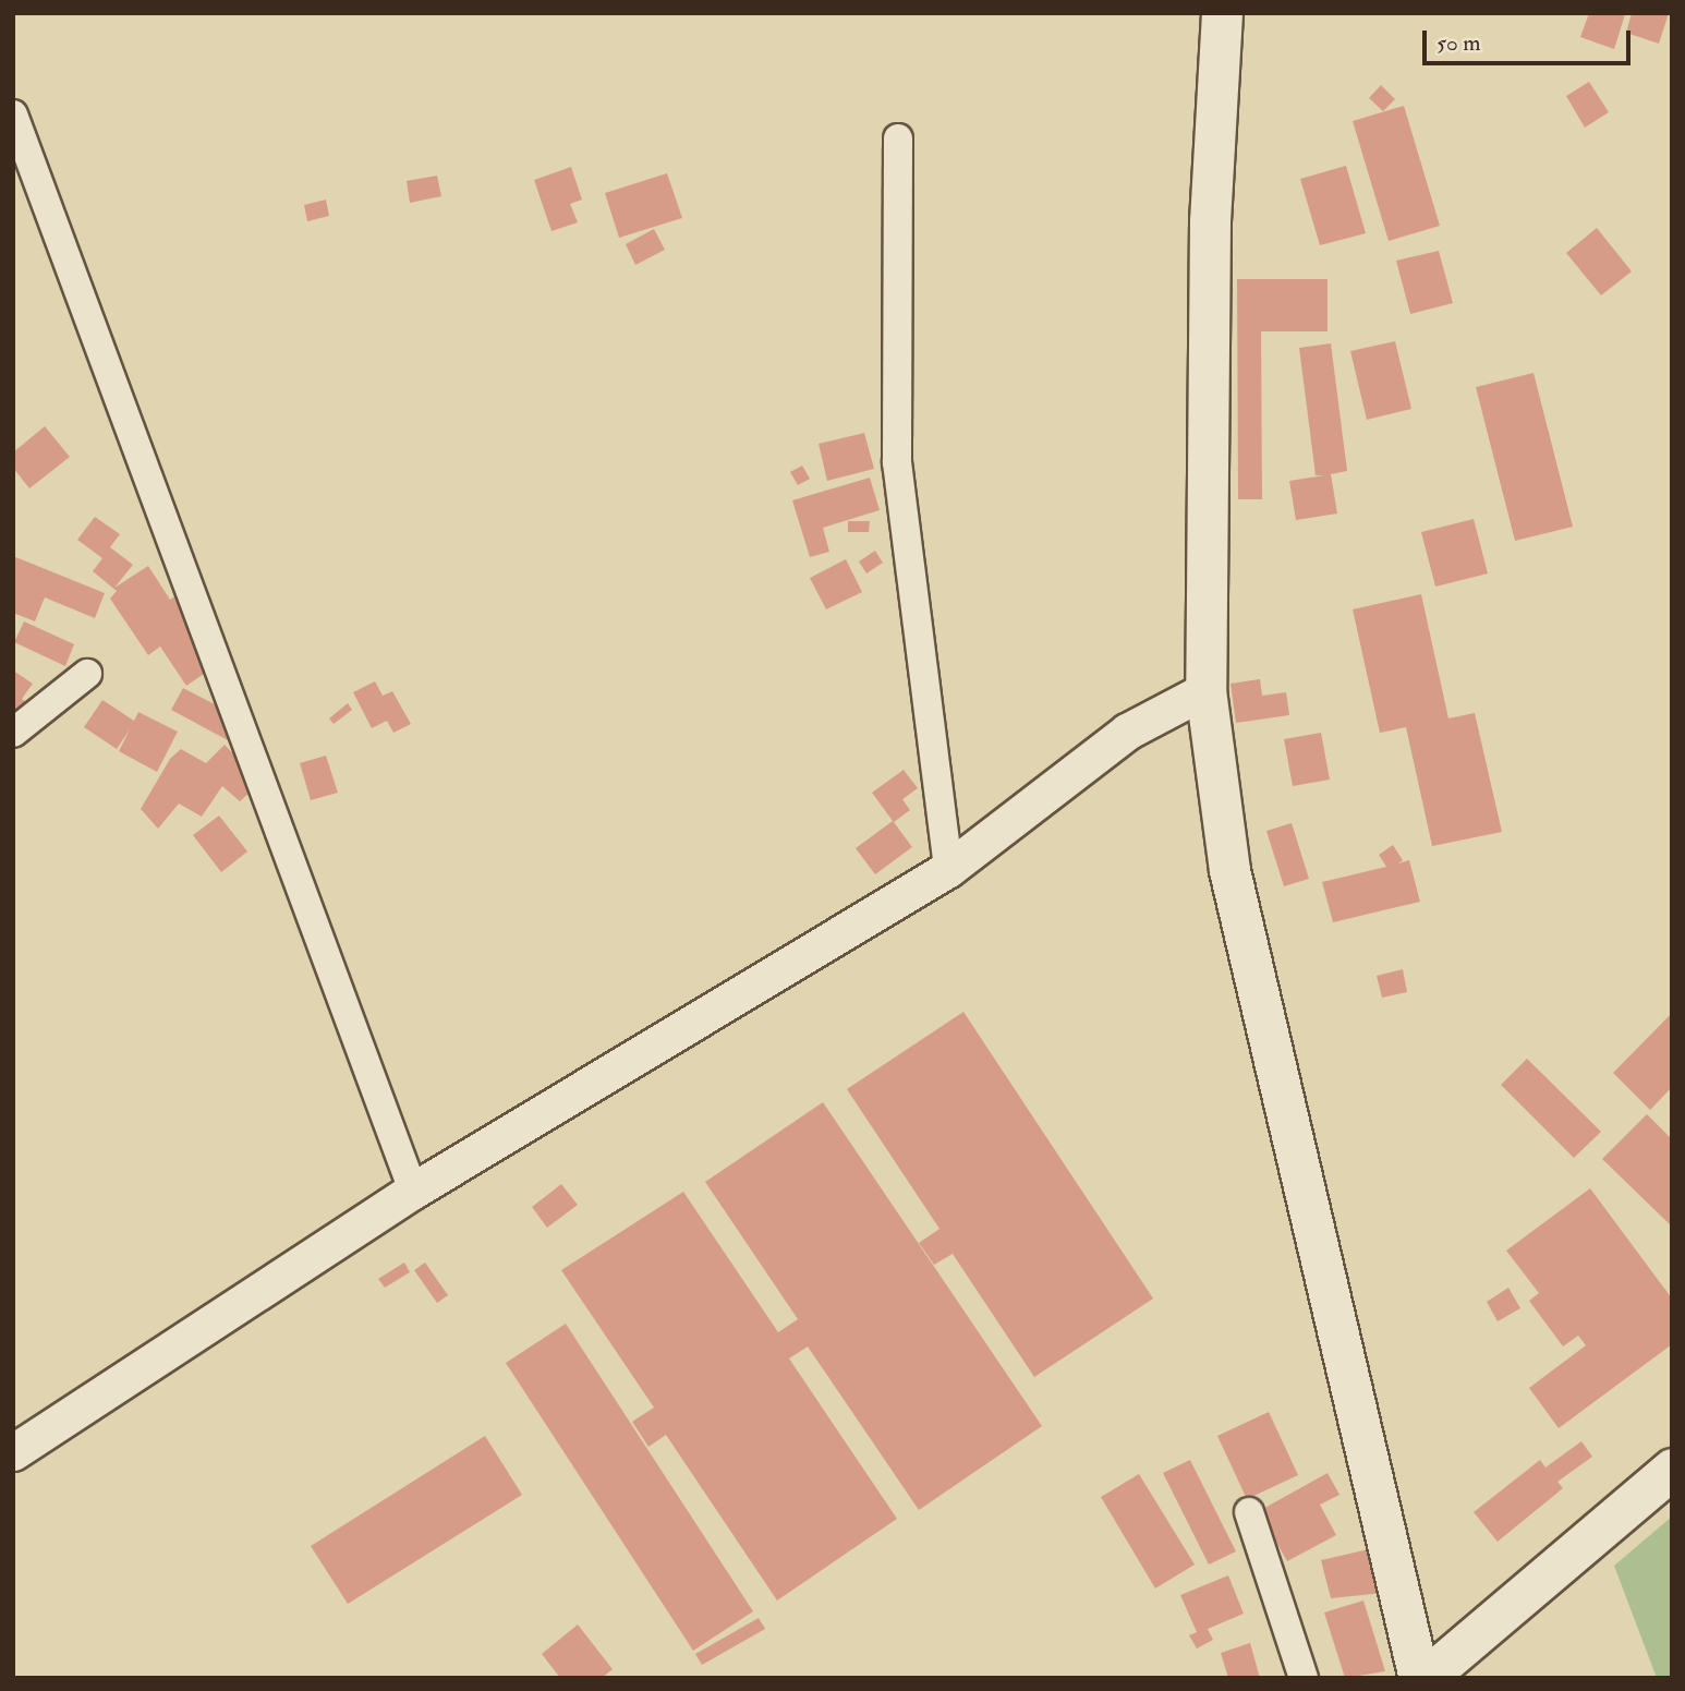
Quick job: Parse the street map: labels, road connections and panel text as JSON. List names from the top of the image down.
{
  "scale_bar": "50 m"
}
